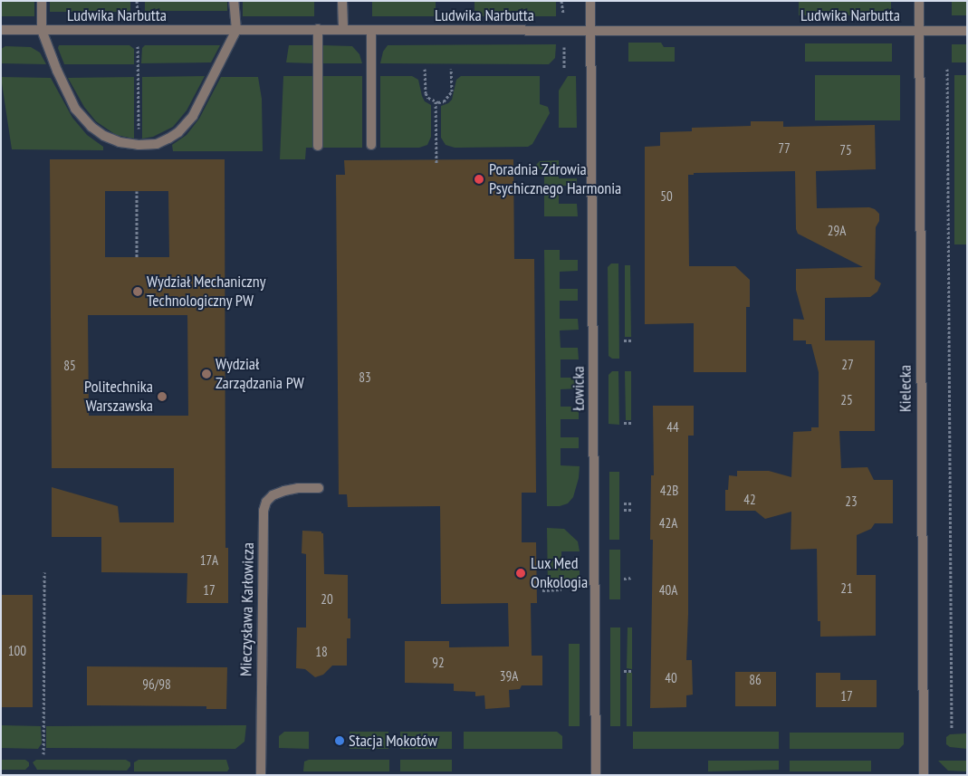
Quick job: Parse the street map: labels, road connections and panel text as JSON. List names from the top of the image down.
{
  "streets": {
    "street": [
      "Ludwika Narbutta",
      "Łowicka",
      "Kielecka",
      "Mieczysława Karłowicza"
    ]
  },
  "crossings": [
    ["Ludwika Narbutta", "Łowicka"],
    ["Ludwika Narbutta", "Kielecka"]
  ],
  "places": [
    "Poradnia Zdrowia Psychicznego Harmonia",
    "Wydział Mechaniczny Technologiczny PW",
    "Wydział Zarządzania PW",
    "Politechnika Warszawska",
    "Lux Med Onkologia",
    "Stacja Mokotów"
  ],
  "house_numbers": [
    "77",
    "75",
    "50",
    "29A",
    "27",
    "85",
    "83",
    "25",
    "44",
    "42B",
    "42",
    "23",
    "42A",
    "17A",
    "21",
    "17",
    "40A",
    "20",
    "100",
    "18",
    "92",
    "39A",
    "40",
    "86",
    "96/98",
    "17"
  ]
}
